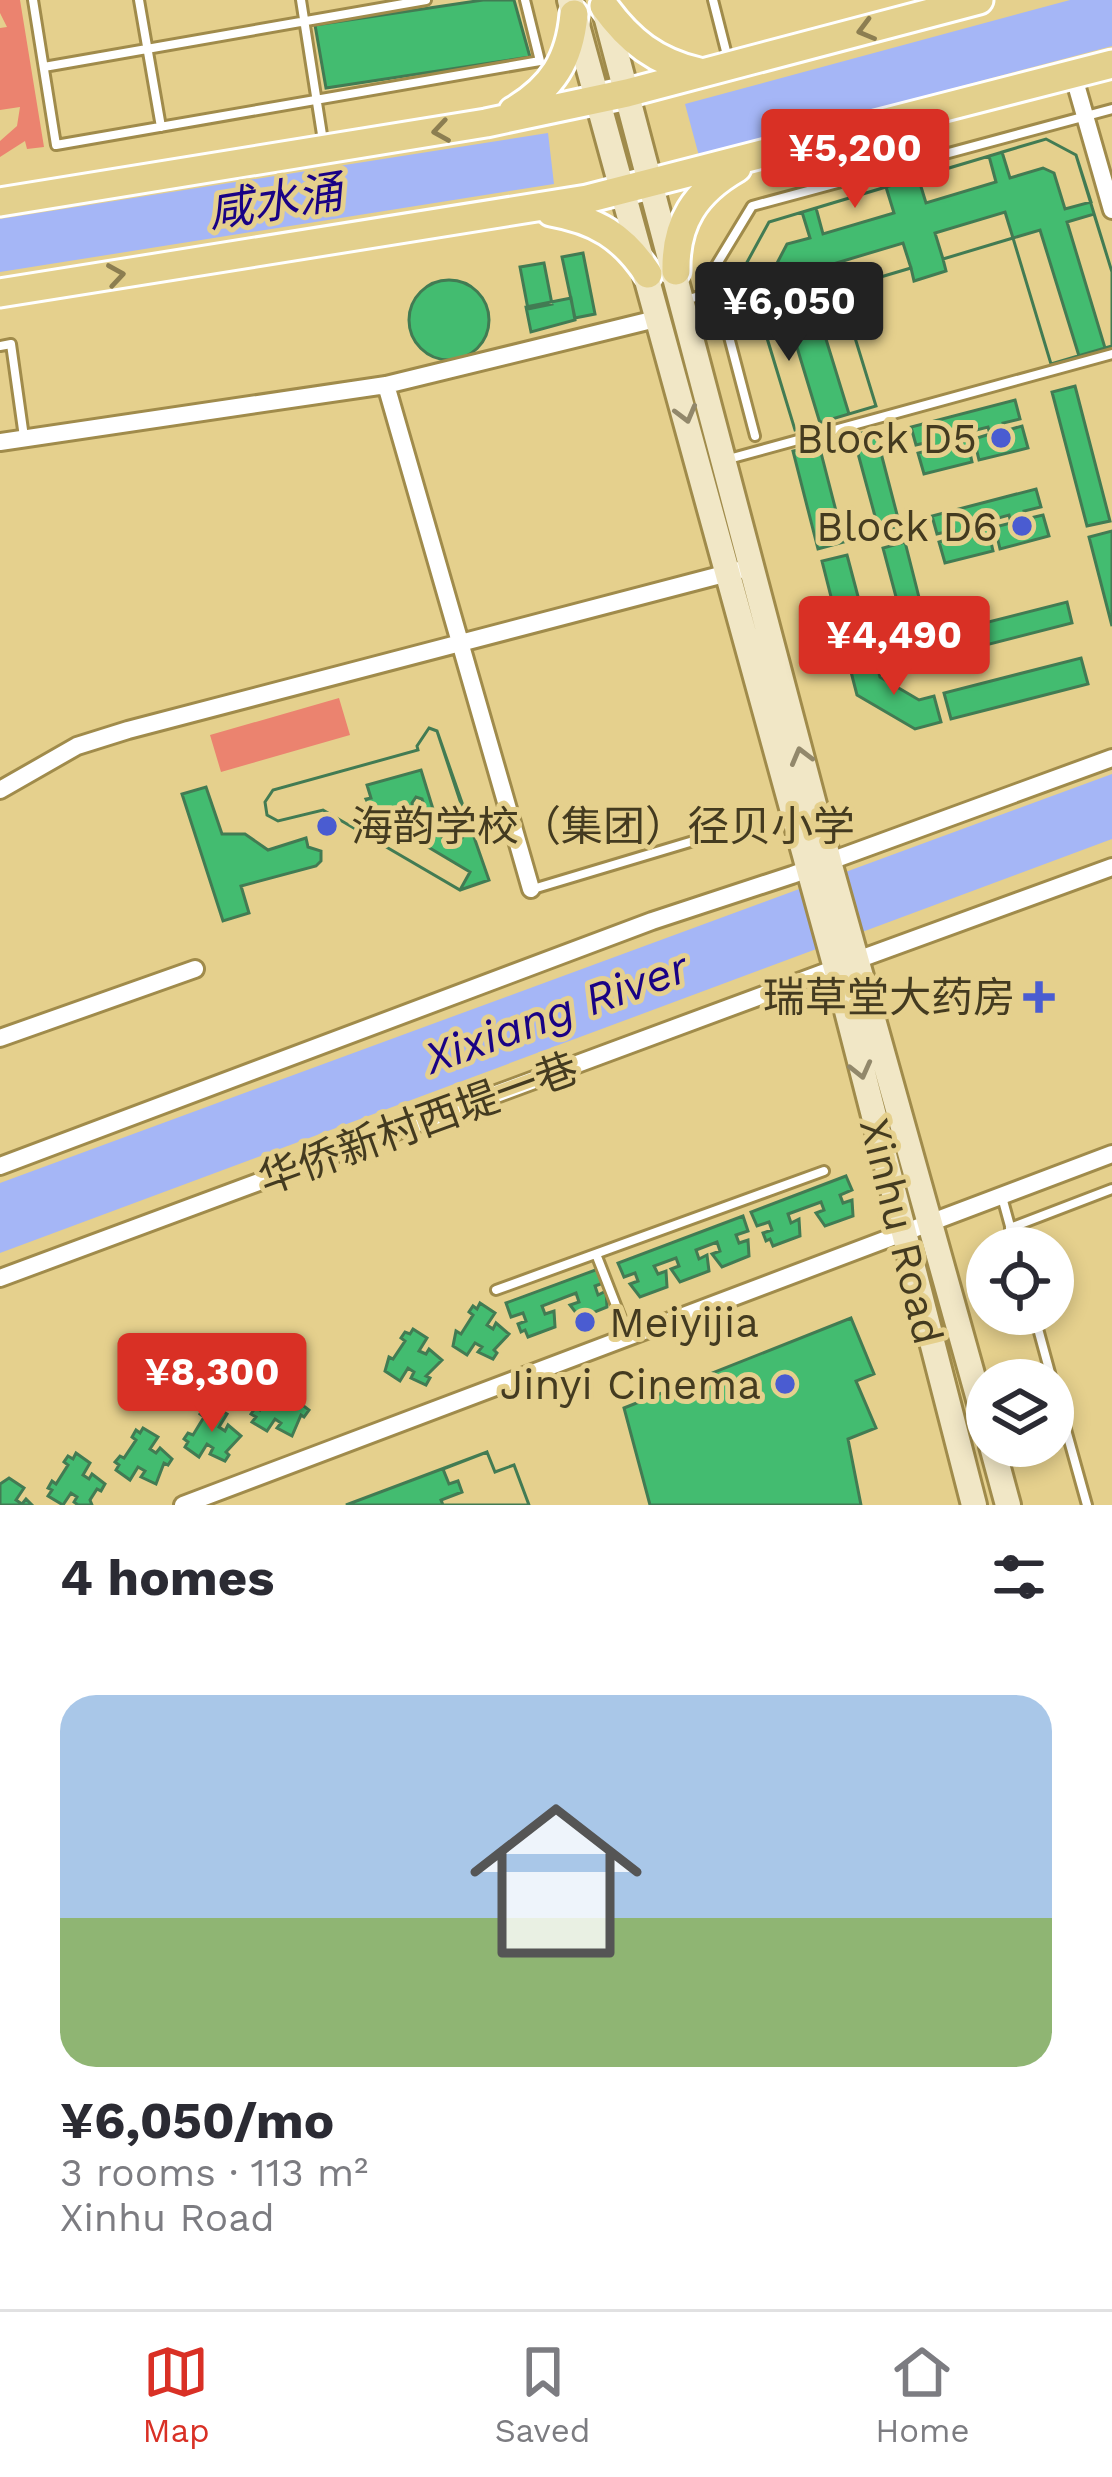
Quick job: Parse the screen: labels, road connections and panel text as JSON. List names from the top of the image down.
{
  "streets": {
    "main road": ["Xinhu Road"],
    "street": ["华侨新村西堤一巷"]
  },
  "crossings": [
    ["华侨新村西堤一巷", "Xinhu Road"]
  ],
  "water": ["咸水涌", "Xixiang River"],
  "places": {
    "other": [
      "Block D5",
      "Block D6",
      "海韵学校（集团）径贝小学",
      "Meiyijia",
      "Jinyi Cinema"
    ],
    "health": ["瑞草堂大药房"]
  },
  "page": {
    "price": [
      "¥5,200",
      "¥6,050",
      "¥4,490",
      "¥8,300"
    ],
    "heading": "4 homes",
    "list": [
      {
        "name": "¥6,050/mo",
        "note": "3 rooms · 113 m² · Xinhu Road"
      }
    ],
    "tabs": ["Map", "Saved", "Home"]
  }
}
